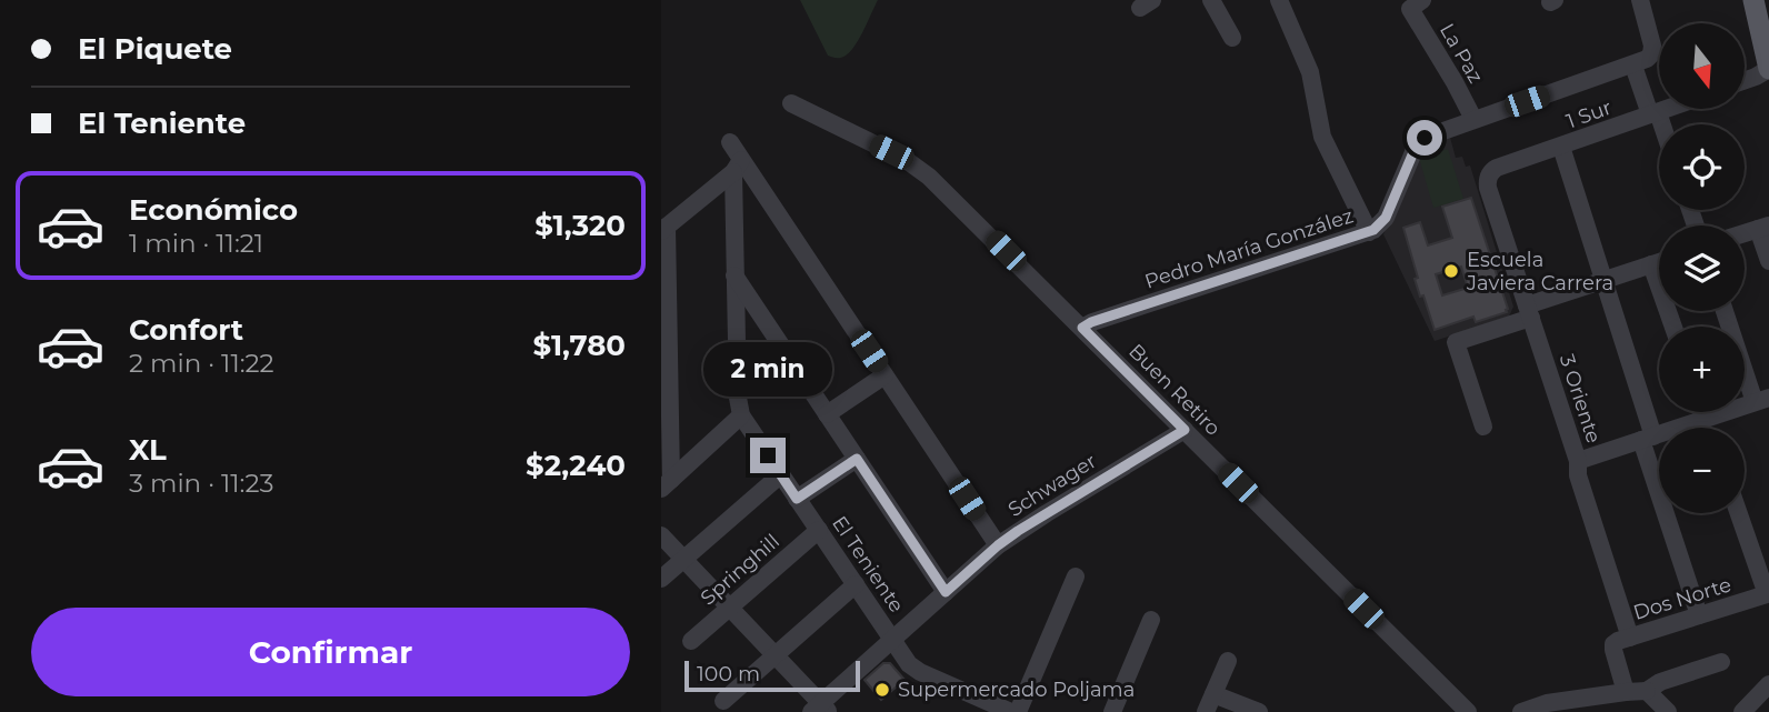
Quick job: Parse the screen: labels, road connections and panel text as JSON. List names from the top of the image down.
{
  "streets": {
    "street": [
      "La Paz",
      "1 Sur",
      "Pedro María González",
      "Buen Retiro",
      "3 Oriente",
      "Schwager",
      "El Teniente",
      "Springhill",
      "Dos Norte"
    ]
  },
  "crossings": [
    ["1 Sur", "3 Oriente"],
    ["Pedro María González", "Buen Retiro"],
    ["Buen Retiro", "Schwager"],
    ["3 Oriente", "Dos Norte"],
    ["Schwager", "El Teniente"],
    ["El Teniente", "Springhill"]
  ],
  "places": ["Escuela Javiera Carrera", "Supermercado Poljama"],
  "scale_bar": "100 m",
  "north": "bottom",
  "page": {
    "banner": ["El Piquete", "El Teniente"],
    "map_buttons": ["+", "−"],
    "list": [
      {
        "name": "Económico",
        "note": "1 min · 11:21",
        "value": "$1,320"
      },
      {
        "name": "Confort",
        "note": "2 min · 11:22",
        "value": "$1,780"
      },
      {
        "name": "XL",
        "note": "3 min · 11:23",
        "value": "$2,240"
      }
    ],
    "bubble": "2 min",
    "buttons": "Confirmar",
    "scale": "100 m"
  }
}
